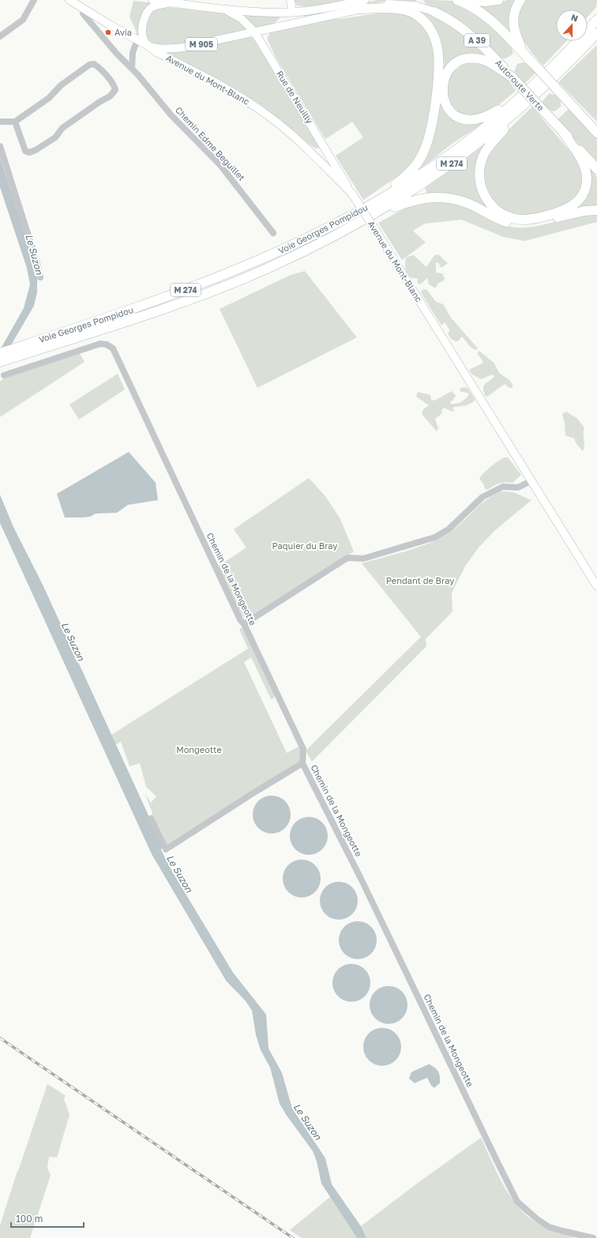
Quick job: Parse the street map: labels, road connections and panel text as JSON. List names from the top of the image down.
{
  "streets": {
    "highway": [
      "A 39",
      "Autoroute Verte",
      "M 274",
      "Voie Georges Pompidou"
    ],
    "main road": ["M 905", "Avenue du Mont-Blanc", "Rue de Neuilly"],
    "street": ["Chemin Edme Beguillet", "Chemin de la Mongeotte"]
  },
  "crossings": [
    ["M 905", "Avenue du Mont-Blanc"],
    ["M 905", "Autoroute Verte"],
    ["M 905", "Rue de Neuilly"],
    ["M 905", "Chemin Edme Beguillet"],
    ["Avenue du Mont-Blanc", "Rue de Neuilly"],
    ["Avenue du Mont-Blanc", "Chemin Edme Beguillet"]
  ],
  "water": ["Le Suzon"],
  "parks": ["Paquier du Bray", "Pendant de Bray", "Mongeotte"],
  "places": ["Avia"],
  "scale_bar": "100 m",
  "north": "top"
}
